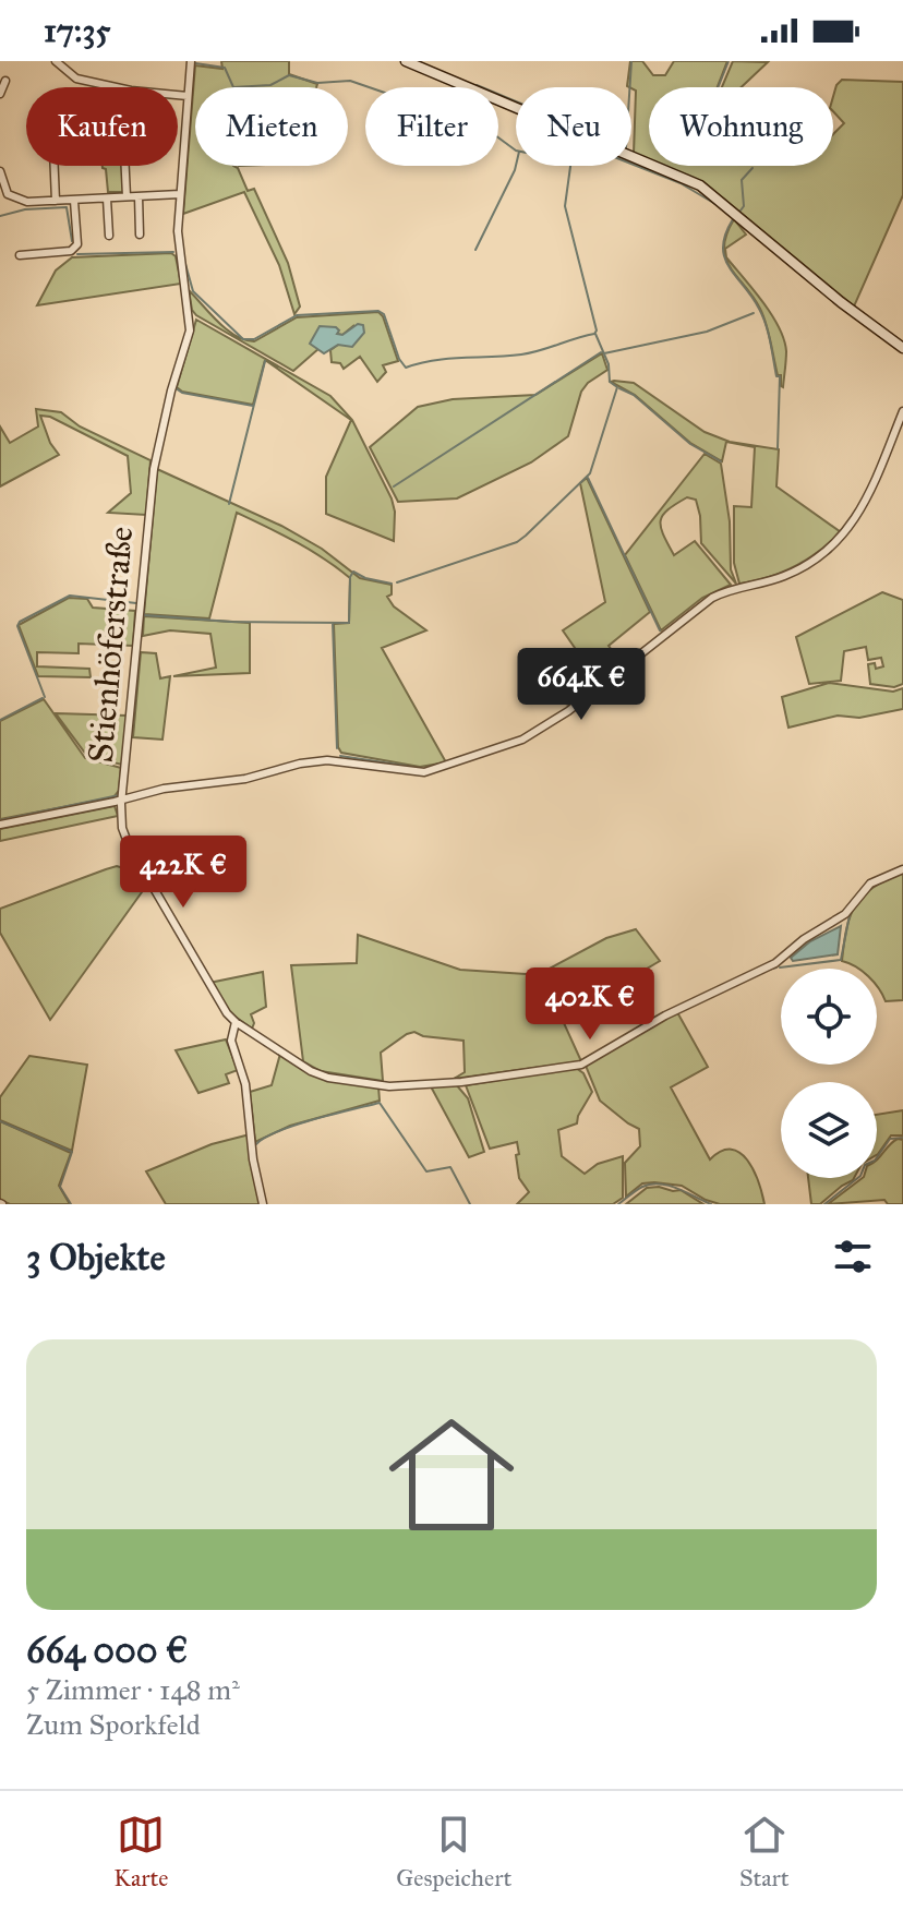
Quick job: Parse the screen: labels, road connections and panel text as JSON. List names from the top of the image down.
{
  "streets": {
    "street": ["Stienhöferstraße"]
  },
  "page": {
    "status": "17:35",
    "chip": [
      "Kaufen",
      "Mieten",
      "Filter",
      "Neu",
      "Wohnung"
    ],
    "price": ["664K €", "422K €", "402K €"],
    "heading": "3 Objekte",
    "list": [
      {
        "name": "664 000 €",
        "note": "5 Zimmer · 148 m² · Zum Sporkfeld"
      }
    ],
    "tabs": ["Karte", "Gespeichert", "Start"]
  }
}
